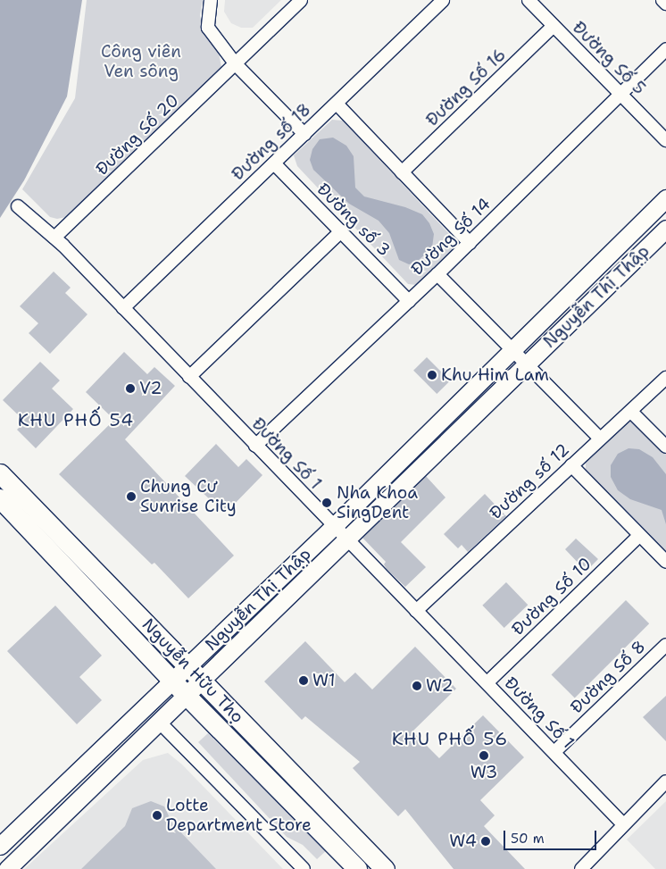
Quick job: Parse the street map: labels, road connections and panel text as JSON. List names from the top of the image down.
{
  "streets": {
    "main road": ["Nguyễn Thị Thập", "Nguyễn Hữu Thọ"],
    "street": [
      "Đường Số 5",
      "Đường Số 16",
      "Đường Số 20",
      "Đường số 18",
      "Đường số 3",
      "Đường Số 14",
      "Đường Số 1",
      "Đường số 12",
      "Đường Số 10",
      "Đường Số 8"
    ]
  },
  "crossings": [
    ["Đường Số 5", "Đường Số 16"],
    ["Đường Số 5", "Đường Số 14"],
    ["Đường Số 20", "Đường Số 1"],
    ["Đường số 18", "Đường số 3"],
    ["Đường số 18", "Đường Số 1"],
    ["Đường số 3", "Đường Số 14"],
    ["Đường Số 14", "Đường Số 1"],
    ["Nguyễn Thị Thập", "Đường Số 1"],
    ["Nguyễn Thị Thập", "Nguyễn Hữu Thọ"],
    ["Đường Số 1", "Đường số 12"],
    ["Đường Số 1", "Đường Số 10"],
    ["Đường Số 1", "Đường Số 8"]
  ],
  "districts": ["KHU PHỐ 54", "KHU PHỐ 56"],
  "parks": ["Công viên Ven sông"],
  "places": [
    "Khu Him Lam",
    "V2",
    "Chung Cư Sunrise City",
    "Nha Khoa SingDent",
    "W1",
    "W2",
    "W3",
    "Lotte Department Store",
    "W4"
  ],
  "scale_bar": "50 m"
}
